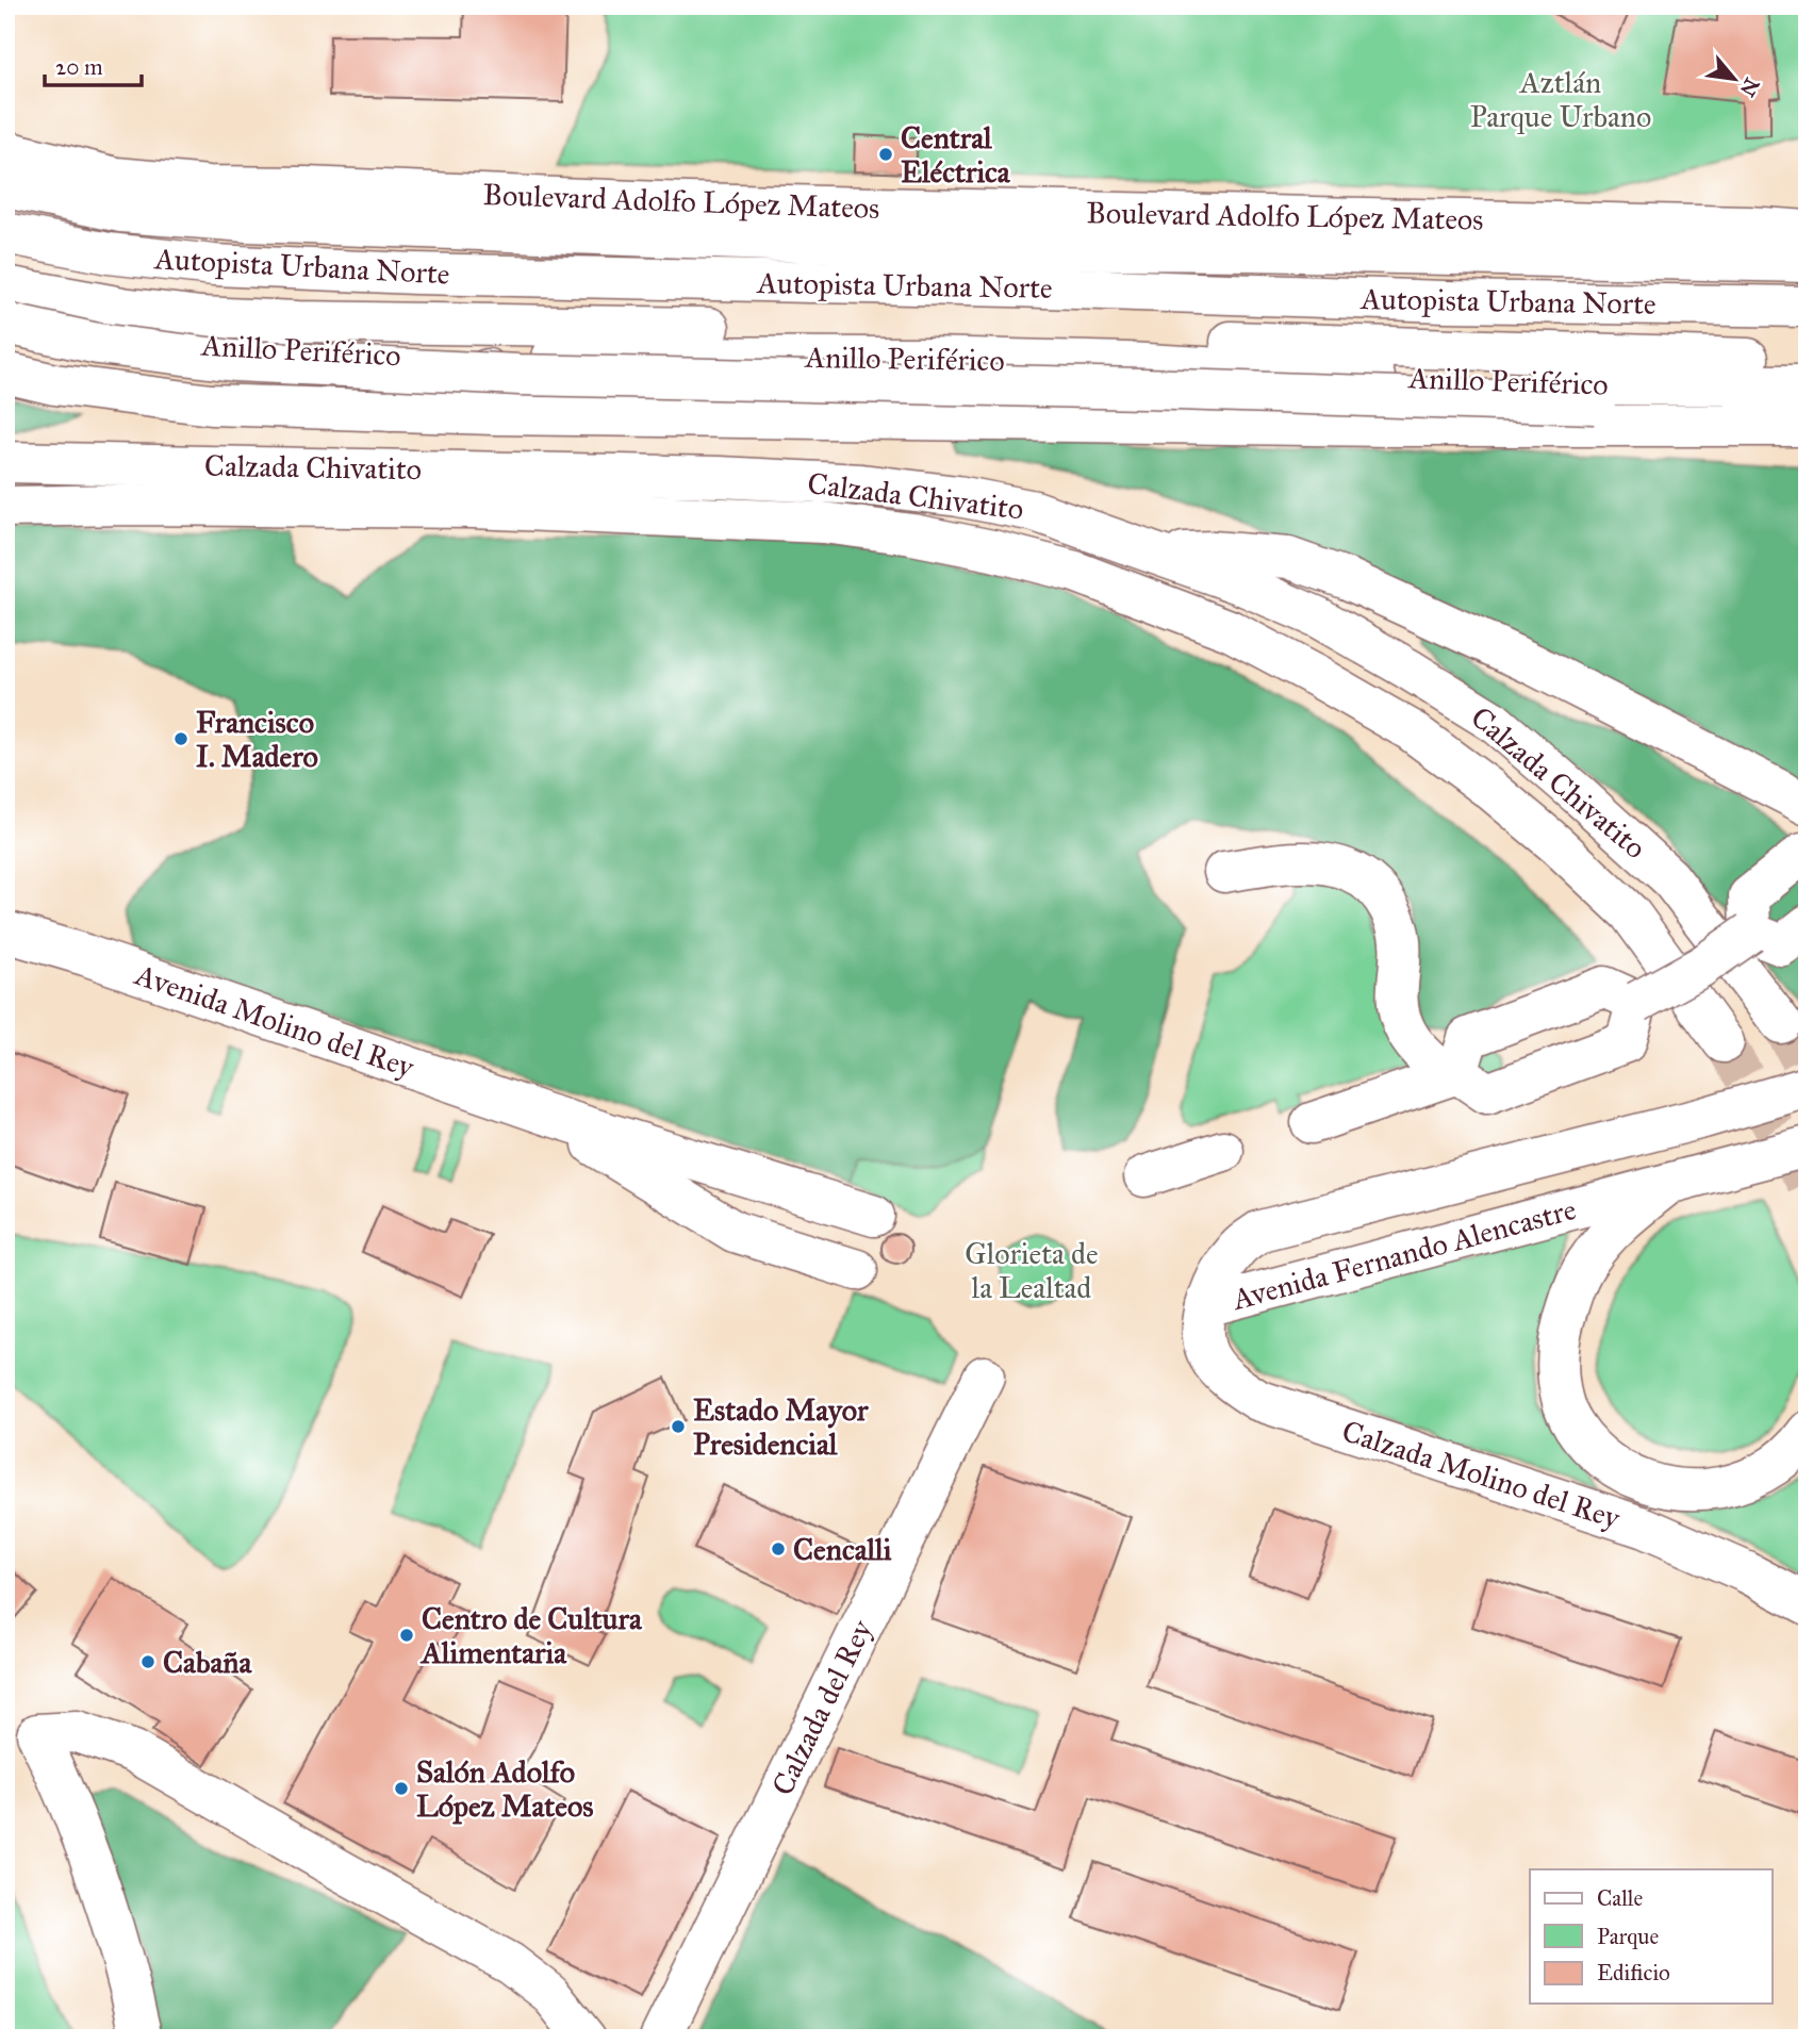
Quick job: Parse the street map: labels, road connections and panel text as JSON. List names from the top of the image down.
{
  "streets": {
    "main road": [
      "Boulevard Adolfo López Mateos",
      "Autopista Urbana Norte",
      "Anillo Periférico",
      "Calzada Chivatito",
      "Avenida Molino del Rey",
      "Avenida Fernando Alencastre",
      "Calzada Molino del Rey",
      "Calzada del Rey"
    ]
  },
  "crossings": [
    ["Avenida Fernando Alencastre", "Calzada Molino del Rey"]
  ],
  "parks": ["Aztlán Parque Urbano", "Glorieta de la Lealtad"],
  "places": [
    "Central Eléctrica",
    "Francisco I. Madero",
    "Estado Mayor Presidencial",
    "Cencalli",
    "Centro de Cultura Alimentaria",
    "Cabaña",
    "Salón Adolfo López Mateos"
  ],
  "legend": ["Calle", "Parque", "Edificio"],
  "scale_bar": "20 m",
  "north": "bottom right"
}
